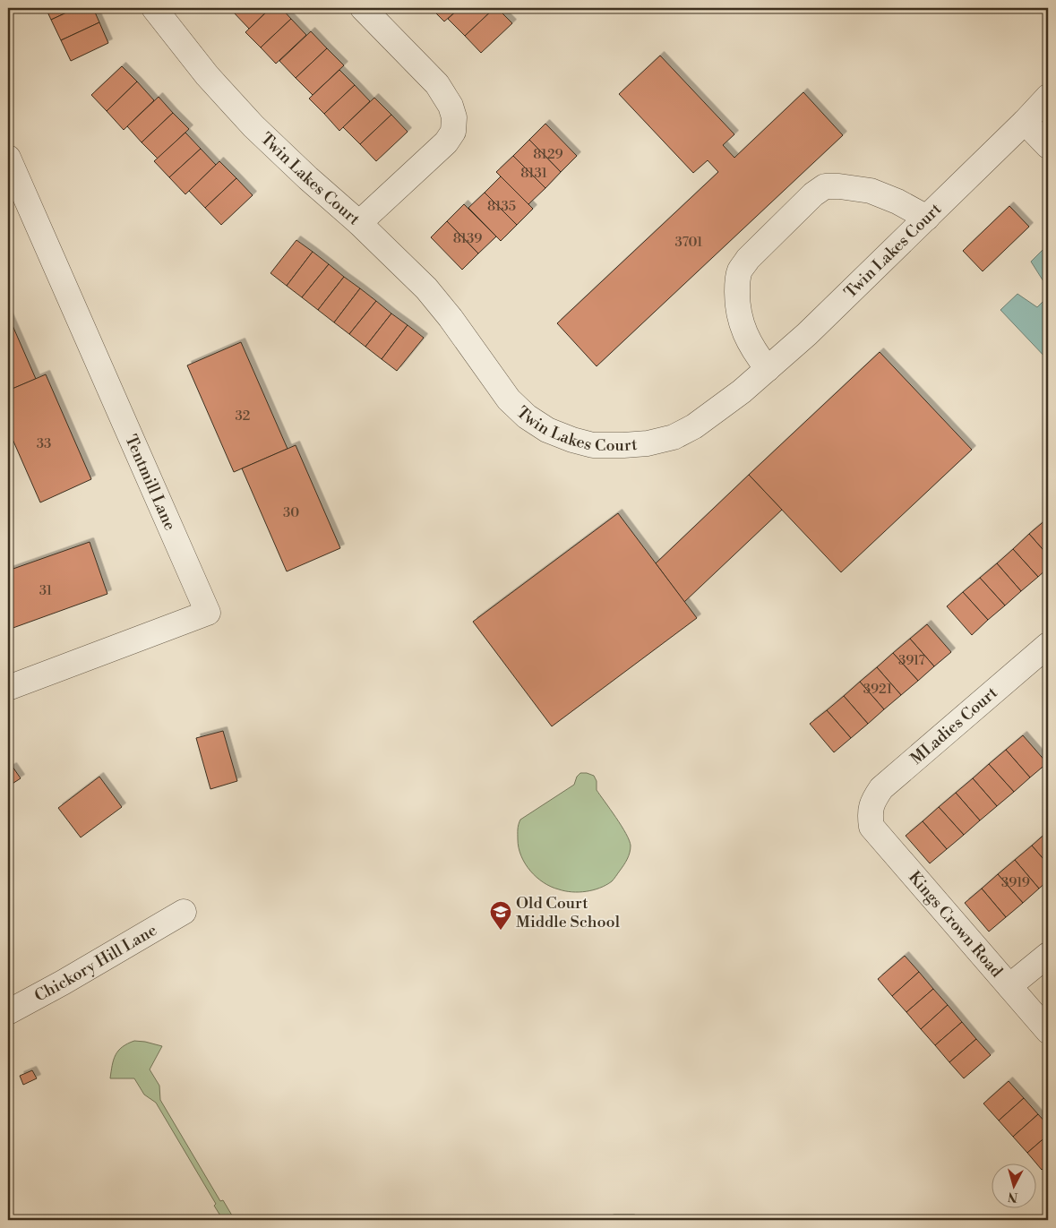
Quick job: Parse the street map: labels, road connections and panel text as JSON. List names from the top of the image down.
{
  "streets": {
    "street": [
      "Twin Lakes Court",
      "Tentmill Lane",
      "MLadies Court",
      "Kings Crown Road",
      "Chickory Hill Lane"
    ]
  },
  "crossings": [
    ["MLadies Court", "Kings Crown Road"]
  ],
  "places": {
    "school or university": ["Old Court Middle School"]
  },
  "house_numbers": [
    "8129",
    "8131",
    "8135",
    "8139",
    "3701",
    "32",
    "33",
    "30",
    "31",
    "3917",
    "3921",
    "3919"
  ],
  "north": "bottom"
}
